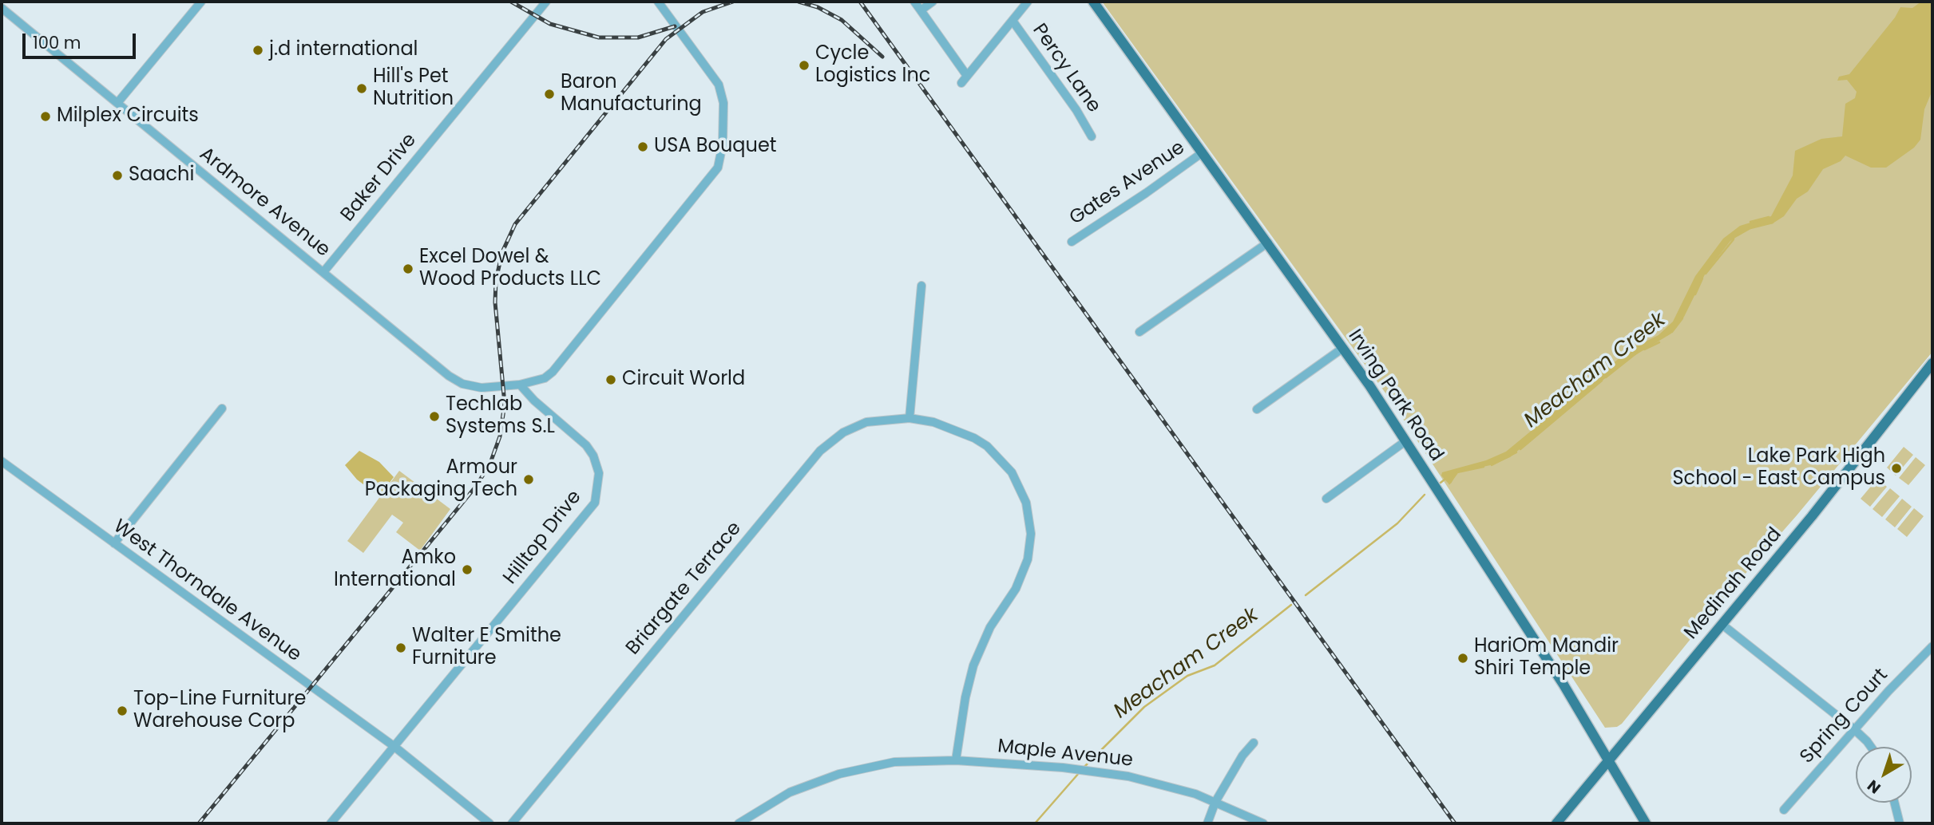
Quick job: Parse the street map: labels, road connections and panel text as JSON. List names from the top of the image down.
{
  "streets": {
    "main road": ["Irving Park Road", "Medinah Road"],
    "street": [
      "Percy Lane",
      "Baker Drive",
      "Gates Avenue",
      "Ardmore Avenue",
      "Hilltop Drive",
      "Briargate Terrace",
      "West Thorndale Avenue",
      "Spring Court",
      "Maple Avenue"
    ]
  },
  "crossings": [
    ["Baker Drive", "Ardmore Avenue"],
    ["Gates Avenue", "Irving Park Road"],
    ["Ardmore Avenue", "Hilltop Drive"],
    ["Irving Park Road", "Medinah Road"],
    ["Hilltop Drive", "West Thorndale Avenue"],
    ["Briargate Terrace", "Maple Avenue"]
  ],
  "water": ["Meacham Creek"],
  "places": [
    "j.d international",
    "Cycle Logistics Inc",
    "Hill's Pet Nutrition",
    "Baron Manufacturing",
    "Milplex Circuits",
    "USA Bouquet",
    "Saachi",
    "Excel Dowel & Wood Products LLC",
    "Circuit World",
    "Techlab Systems S.L",
    "Lake Park High School - East Campus",
    "Armour Packaging Tech",
    "Amko International",
    "Walter E Smithe Furniture",
    "HariOm Mandir Shiri Temple",
    "Top-Line Furniture Warehouse Corp"
  ],
  "scale_bar": "100 m",
  "north": "bottom left"
}
